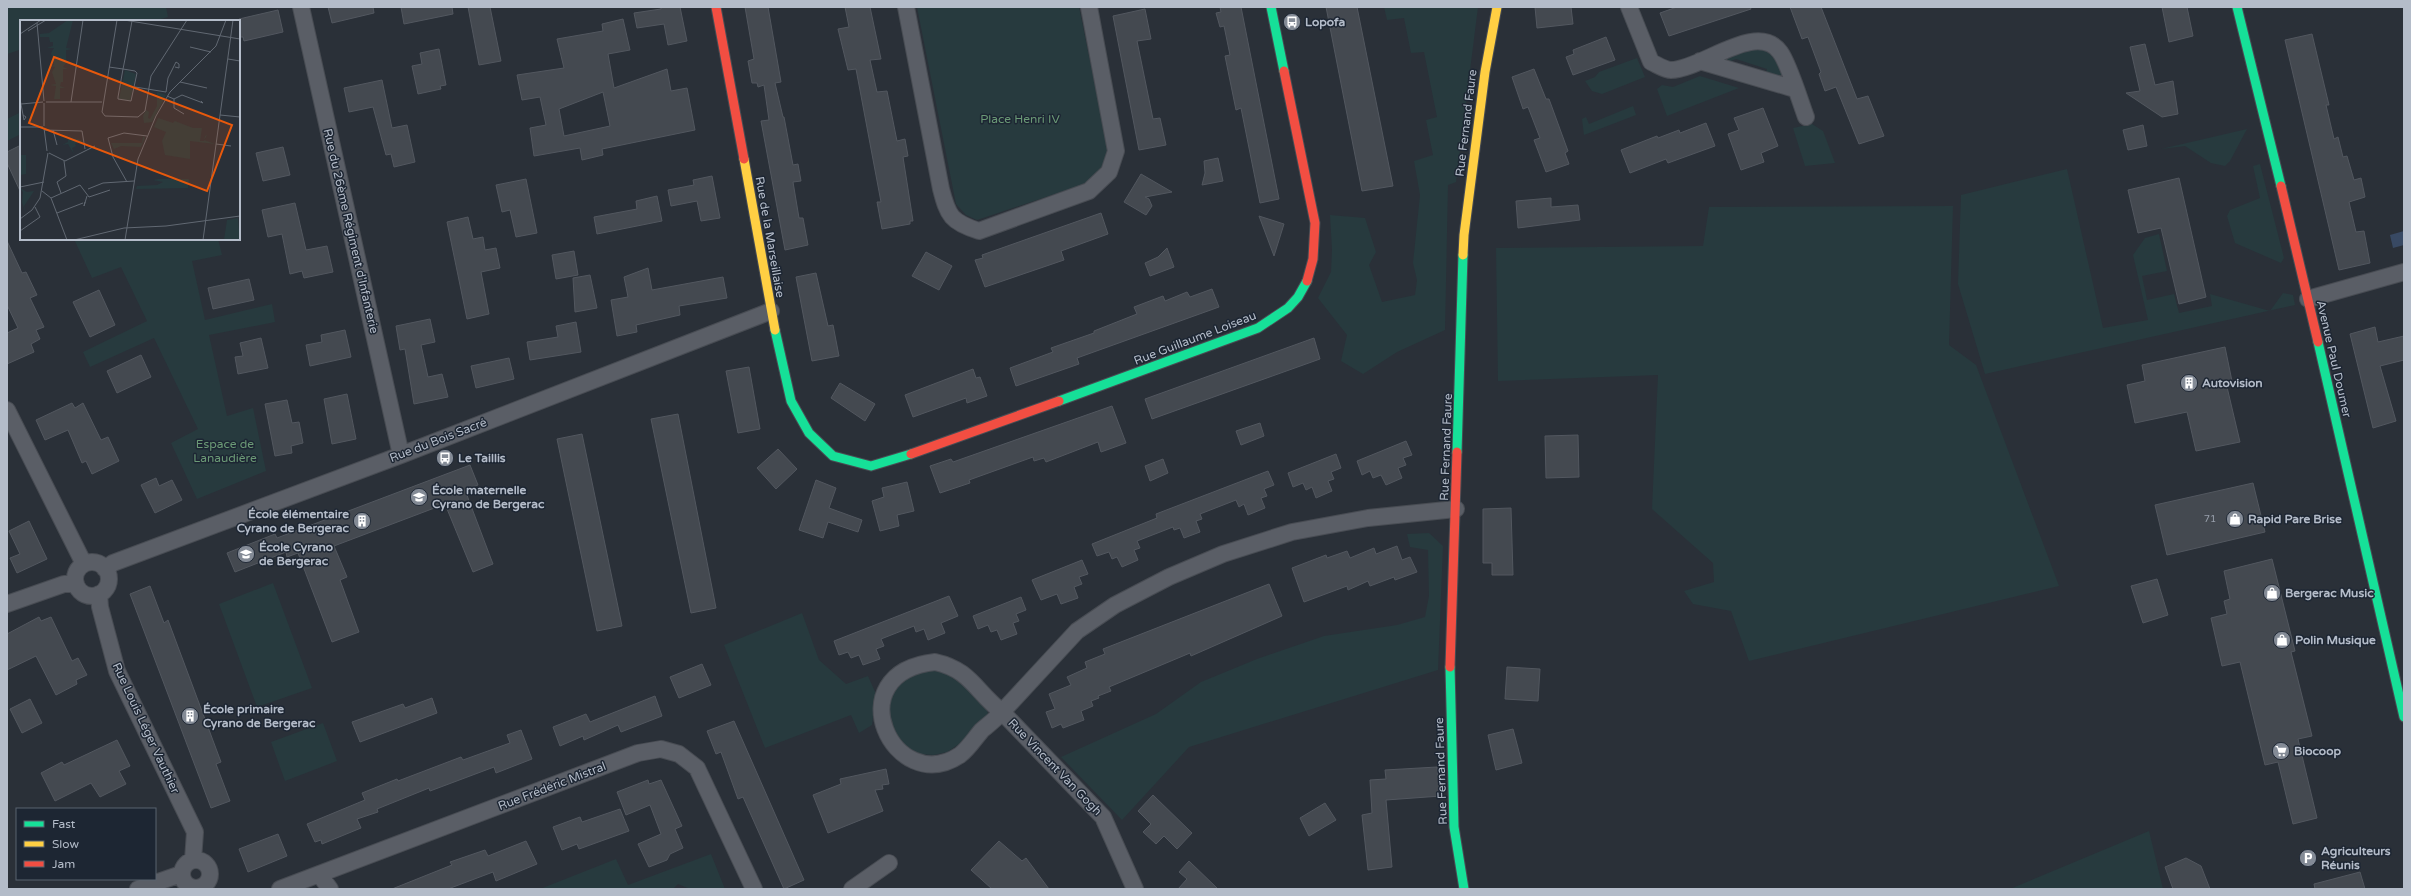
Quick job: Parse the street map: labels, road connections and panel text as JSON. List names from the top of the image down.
{
  "streets": {
    "street": [
      "Rue Fernand Faure",
      "Rue du 26ème Régiment d'Infanterie",
      "Rue de la Marseillaise",
      "Rue Guillaume Loiseau",
      "Avenue Paul Doumer",
      "Rue du Bois Sacré",
      "Rue Louis Léger Vauthier",
      "Rue Vincent Van Gogh",
      "Rue Frédéric Mistral"
    ]
  },
  "crossings": [
    ["Rue Fernand Faure", "Rue Vincent Van Gogh"],
    ["Rue du 26ème Régiment d'Infanterie", "Rue du Bois Sacré"],
    ["Rue de la Marseillaise", "Rue Guillaume Loiseau"],
    ["Rue de la Marseillaise", "Rue du Bois Sacré"],
    ["Rue du Bois Sacré", "Rue Louis Léger Vauthier"]
  ],
  "parks": ["Place Henri IV", "Espace de Lanaudière"],
  "places": {
    "bus stop": ["Lopofa", "Le Taillis"],
    "building": ["Autovision", "École élémentaire Cyrano de Bergerac", "École primaire Cyrano de Bergerac"],
    "school or university": ["École maternelle Cyrano de Bergerac", "École Cyrano de Bergerac"],
    "shop": ["Rapid Pare Brise", "Bergerac Music", "Polin Musique"],
    "supermarket": ["Biocoop"],
    "parking": ["Agriculteurs Réunis"]
  },
  "house_numbers": ["71"],
  "legend": ["Fast", "Slow", "Jam"]
}
